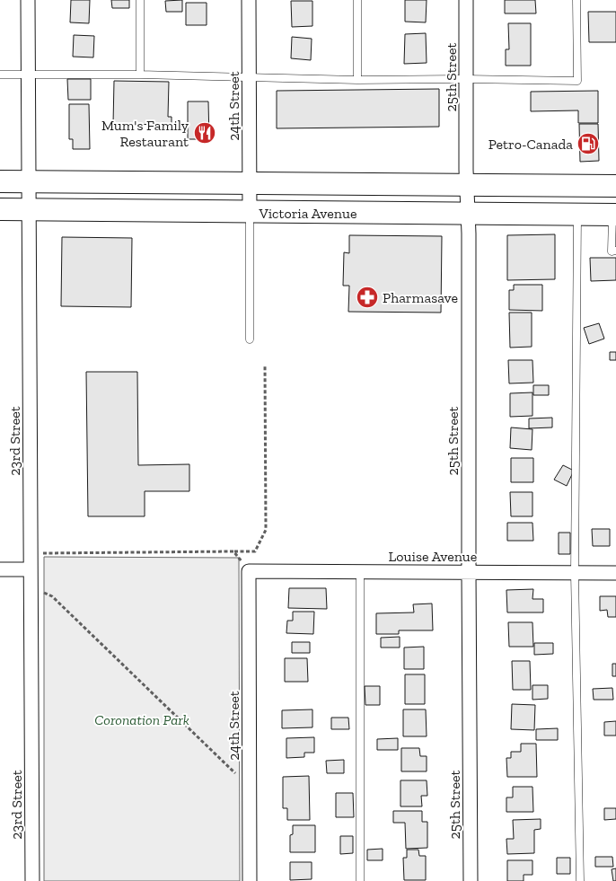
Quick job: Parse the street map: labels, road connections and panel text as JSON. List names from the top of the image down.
{
  "streets": {
    "main road": ["Victoria Avenue"],
    "street": [
      "25th Street",
      "24th Street",
      "23rd Street",
      "Louise Avenue"
    ]
  },
  "crossings": [
    ["25th Street", "Victoria Avenue"],
    ["25th Street", "Louise Avenue"],
    ["24th Street", "Victoria Avenue"],
    ["24th Street", "Louise Avenue"],
    ["Victoria Avenue", "23rd Street"]
  ],
  "parks": ["Coronation Park"],
  "places": {
    "restaurant": ["Mum's Family Restaurant"],
    "fuel station": ["Petro-Canada"],
    "pharmacy": ["Pharmasave"]
  }
}
